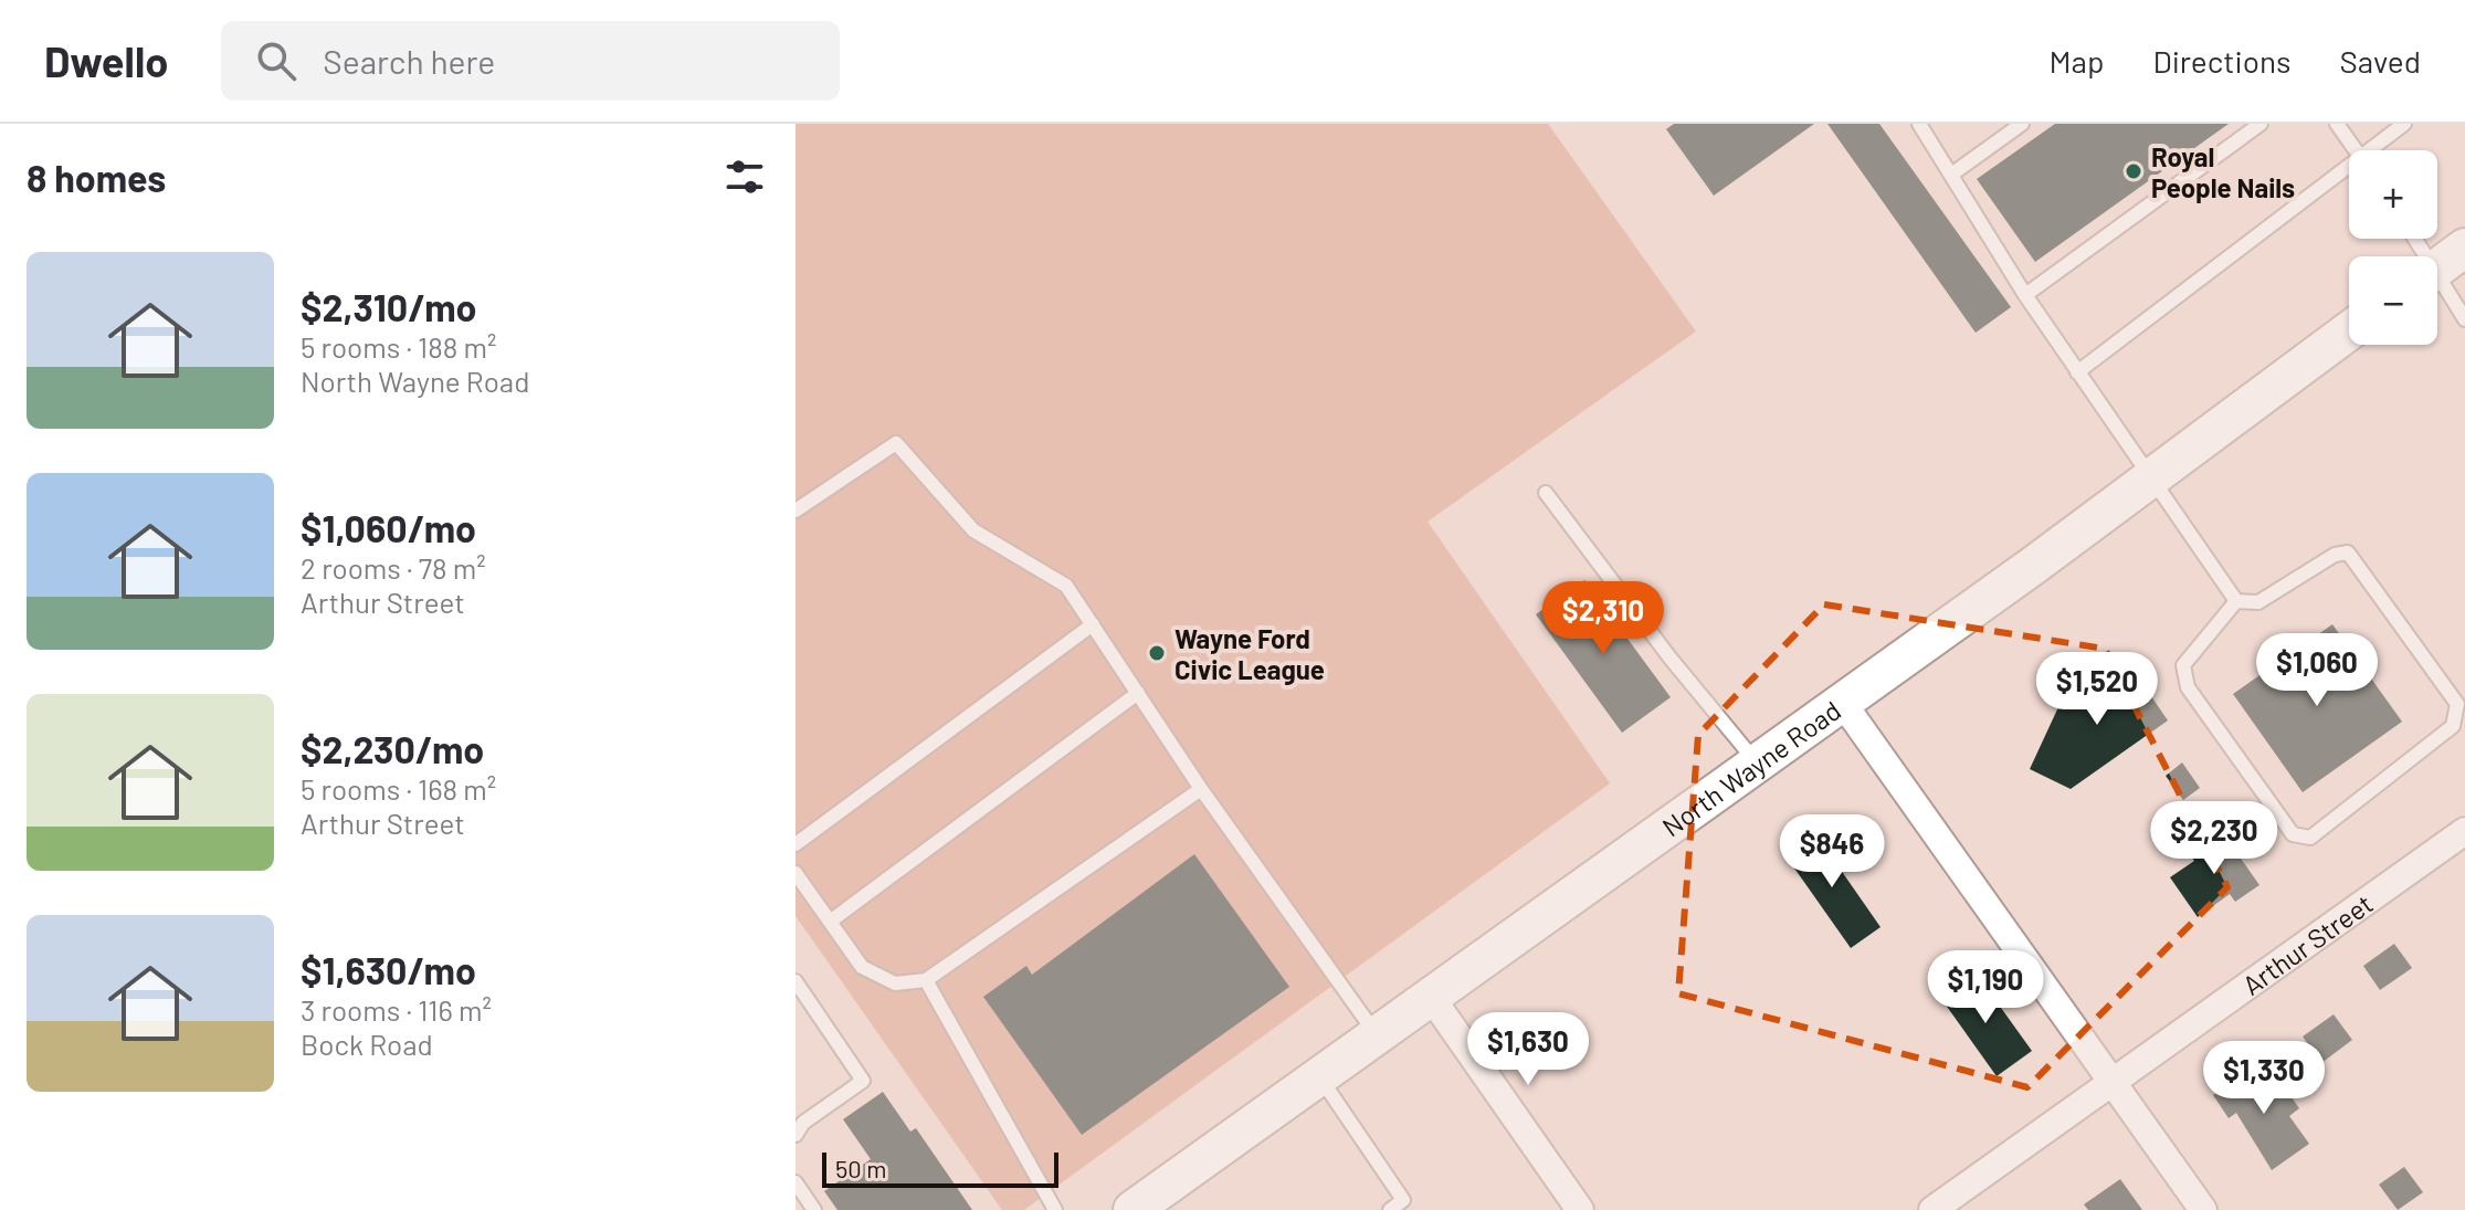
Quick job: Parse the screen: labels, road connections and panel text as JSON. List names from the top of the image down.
{
  "streets": {
    "main road": ["North Wayne Road"],
    "street": ["Arthur Street"]
  },
  "places": ["Royal People Nails", "Wayne Ford Civic League"],
  "scale_bar": "50 m",
  "page": {
    "header": "Dwello",
    "search": "Search here",
    "nav": ["Map", "Directions", "Saved"],
    "heading": "8 homes",
    "map_buttons": ["+", "−"],
    "list": [
      {
        "name": "$2,310/mo",
        "note": "5 rooms · 188 m² · North Wayne Road"
      },
      {
        "name": "$1,060/mo",
        "note": "2 rooms · 78 m² · Arthur Street"
      },
      {
        "name": "$2,230/mo",
        "note": "5 rooms · 168 m² · Arthur Street"
      },
      {
        "name": "$1,630/mo",
        "note": "3 rooms · 116 m² · Bock Road"
      }
    ],
    "price": [
      "$2,310",
      "$1,060",
      "$1,520",
      "$2,230",
      "$846",
      "$1,190",
      "$1,630",
      "$1,330"
    ],
    "scale": "50 m"
  }
}
